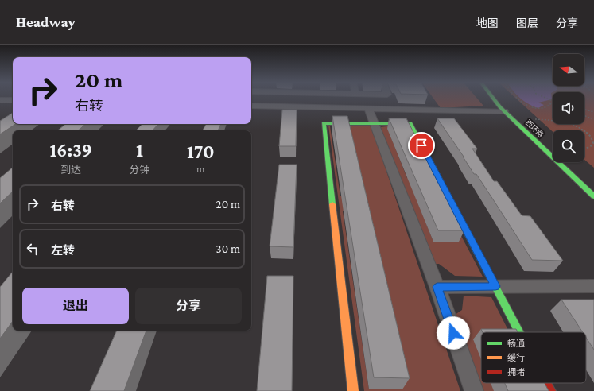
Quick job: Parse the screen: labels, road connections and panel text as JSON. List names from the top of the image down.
{
  "streets": {
    "street": ["西环路"]
  },
  "legend": ["畅通", "缓行", "拥堵"],
  "north": "left",
  "page": {
    "header": "Headway",
    "nav": ["地图", "图层", "分享"],
    "turn": ["20 m", "右转"],
    "eta": [
      "16:39",
      "到达",
      "1",
      "分钟",
      "170",
      "m"
    ],
    "list": [
      {
        "name": "右转",
        "value": "20 m"
      },
      {
        "name": "左转",
        "value": "30 m"
      }
    ],
    "buttons": ["退出", "分享"]
  }
}
